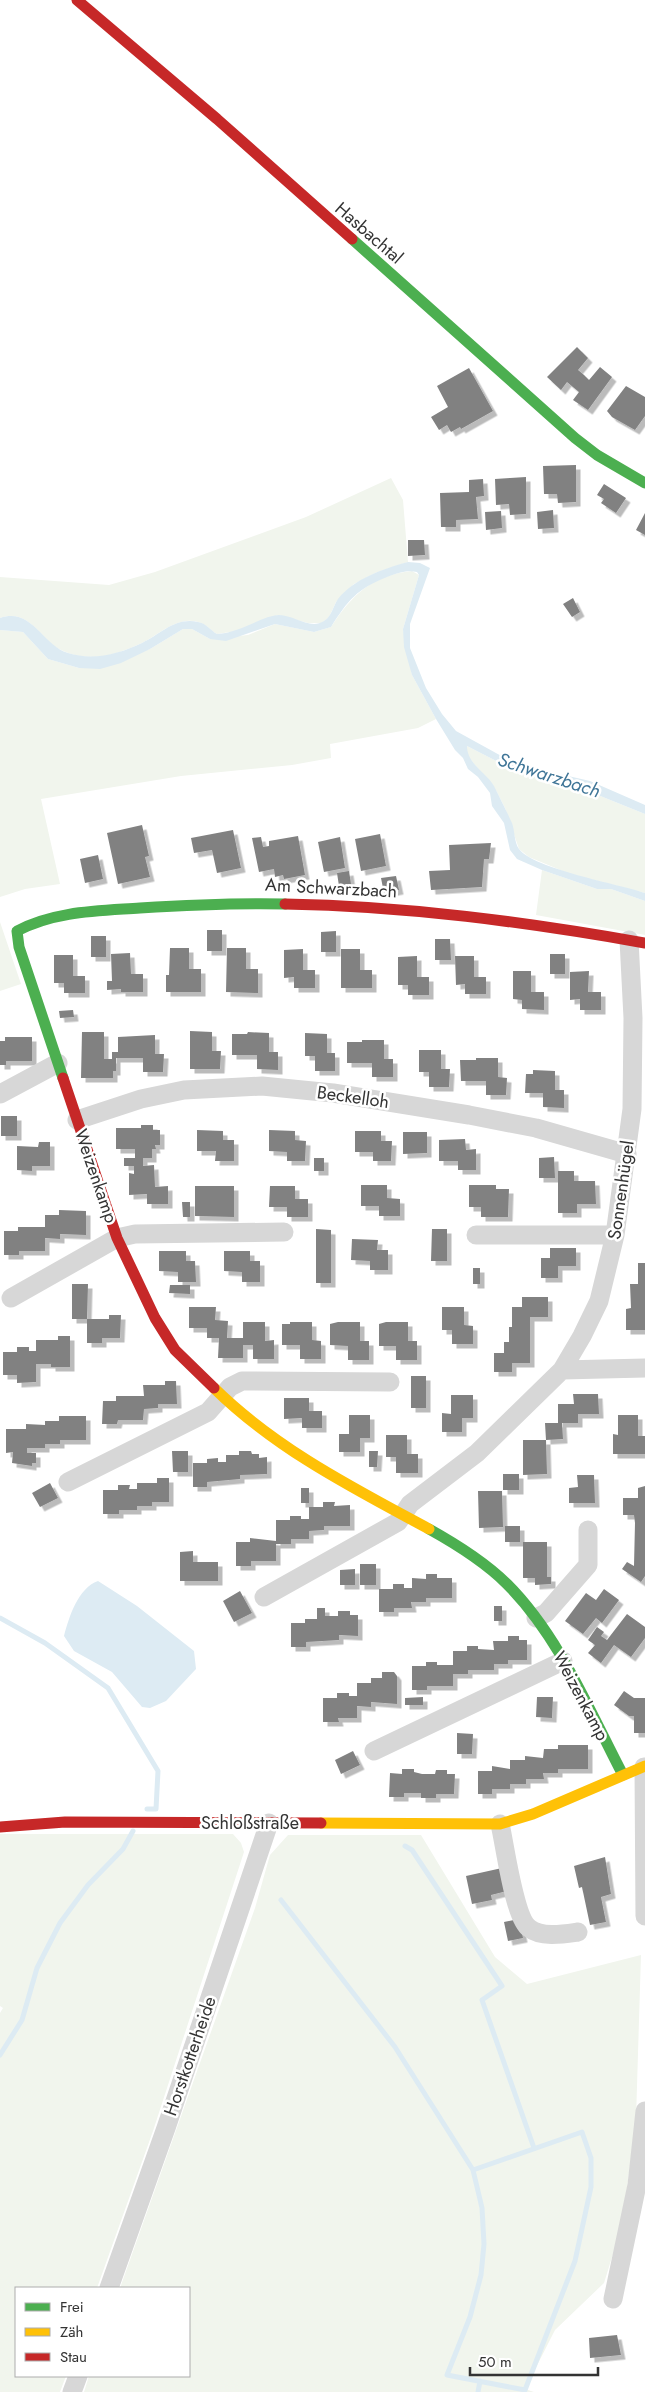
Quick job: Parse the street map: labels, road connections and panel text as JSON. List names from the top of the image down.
{
  "streets": {
    "street": [
      "Hasbachtal",
      "Am Schwarzbach",
      "Beckelloh",
      "Weizenkamp",
      "Sonnenhügel",
      "Schloßstraße",
      "Horstkotterheide"
    ]
  },
  "crossings": [
    ["Am Schwarzbach", "Weizenkamp"],
    ["Am Schwarzbach", "Sonnenhügel"],
    ["Beckelloh", "Weizenkamp"],
    ["Beckelloh", "Sonnenhügel"],
    ["Weizenkamp", "Sonnenhügel"],
    ["Weizenkamp", "Schloßstraße"],
    ["Schloßstraße", "Horstkotterheide"]
  ],
  "water": ["Schwarzbach"],
  "legend": ["Frei", "Zäh", "Stau"],
  "scale_bar": "50 m"
}
